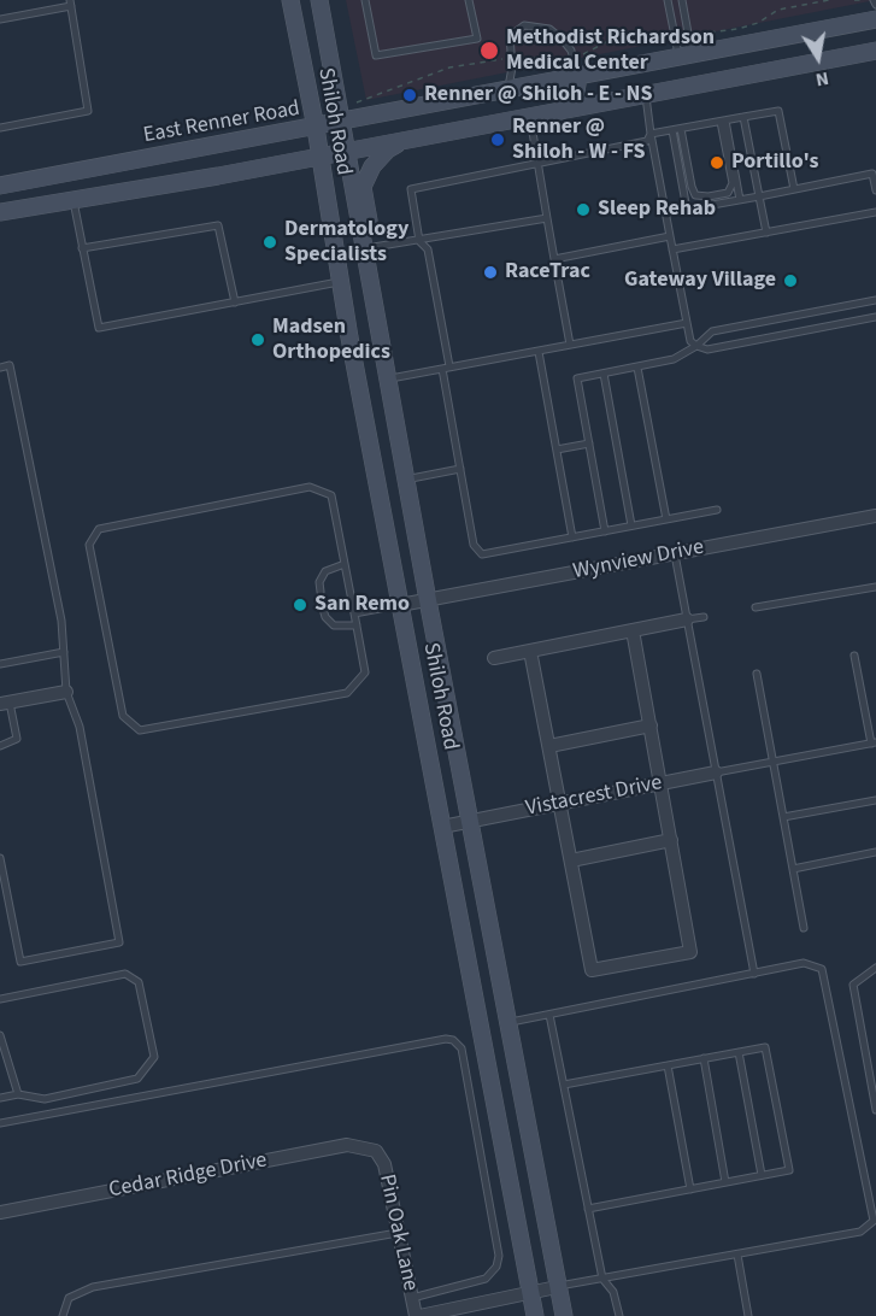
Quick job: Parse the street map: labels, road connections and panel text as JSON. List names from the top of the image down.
{
  "streets": {
    "main road": ["Shiloh Road", "East Renner Road"],
    "street": [
      "Wynview Drive",
      "Vistacrest Drive",
      "Cedar Ridge Drive",
      "Pin Oak Lane"
    ]
  },
  "crossings": [
    ["Shiloh Road", "East Renner Road"],
    ["Shiloh Road", "Wynview Drive"],
    ["Shiloh Road", "Vistacrest Drive"],
    ["Cedar Ridge Drive", "Pin Oak Lane"]
  ],
  "places": [
    "Methodist Richardson Medical Center",
    "Renner @ Shiloh - E - NS",
    "Renner @ Shiloh - W - FS",
    "Portillo's",
    "Sleep Rehab",
    "Dermatology Specialists",
    "RaceTrac",
    "Gateway Village",
    "Madsen Orthopedics",
    "San Remo"
  ],
  "north": "bottom"
}
